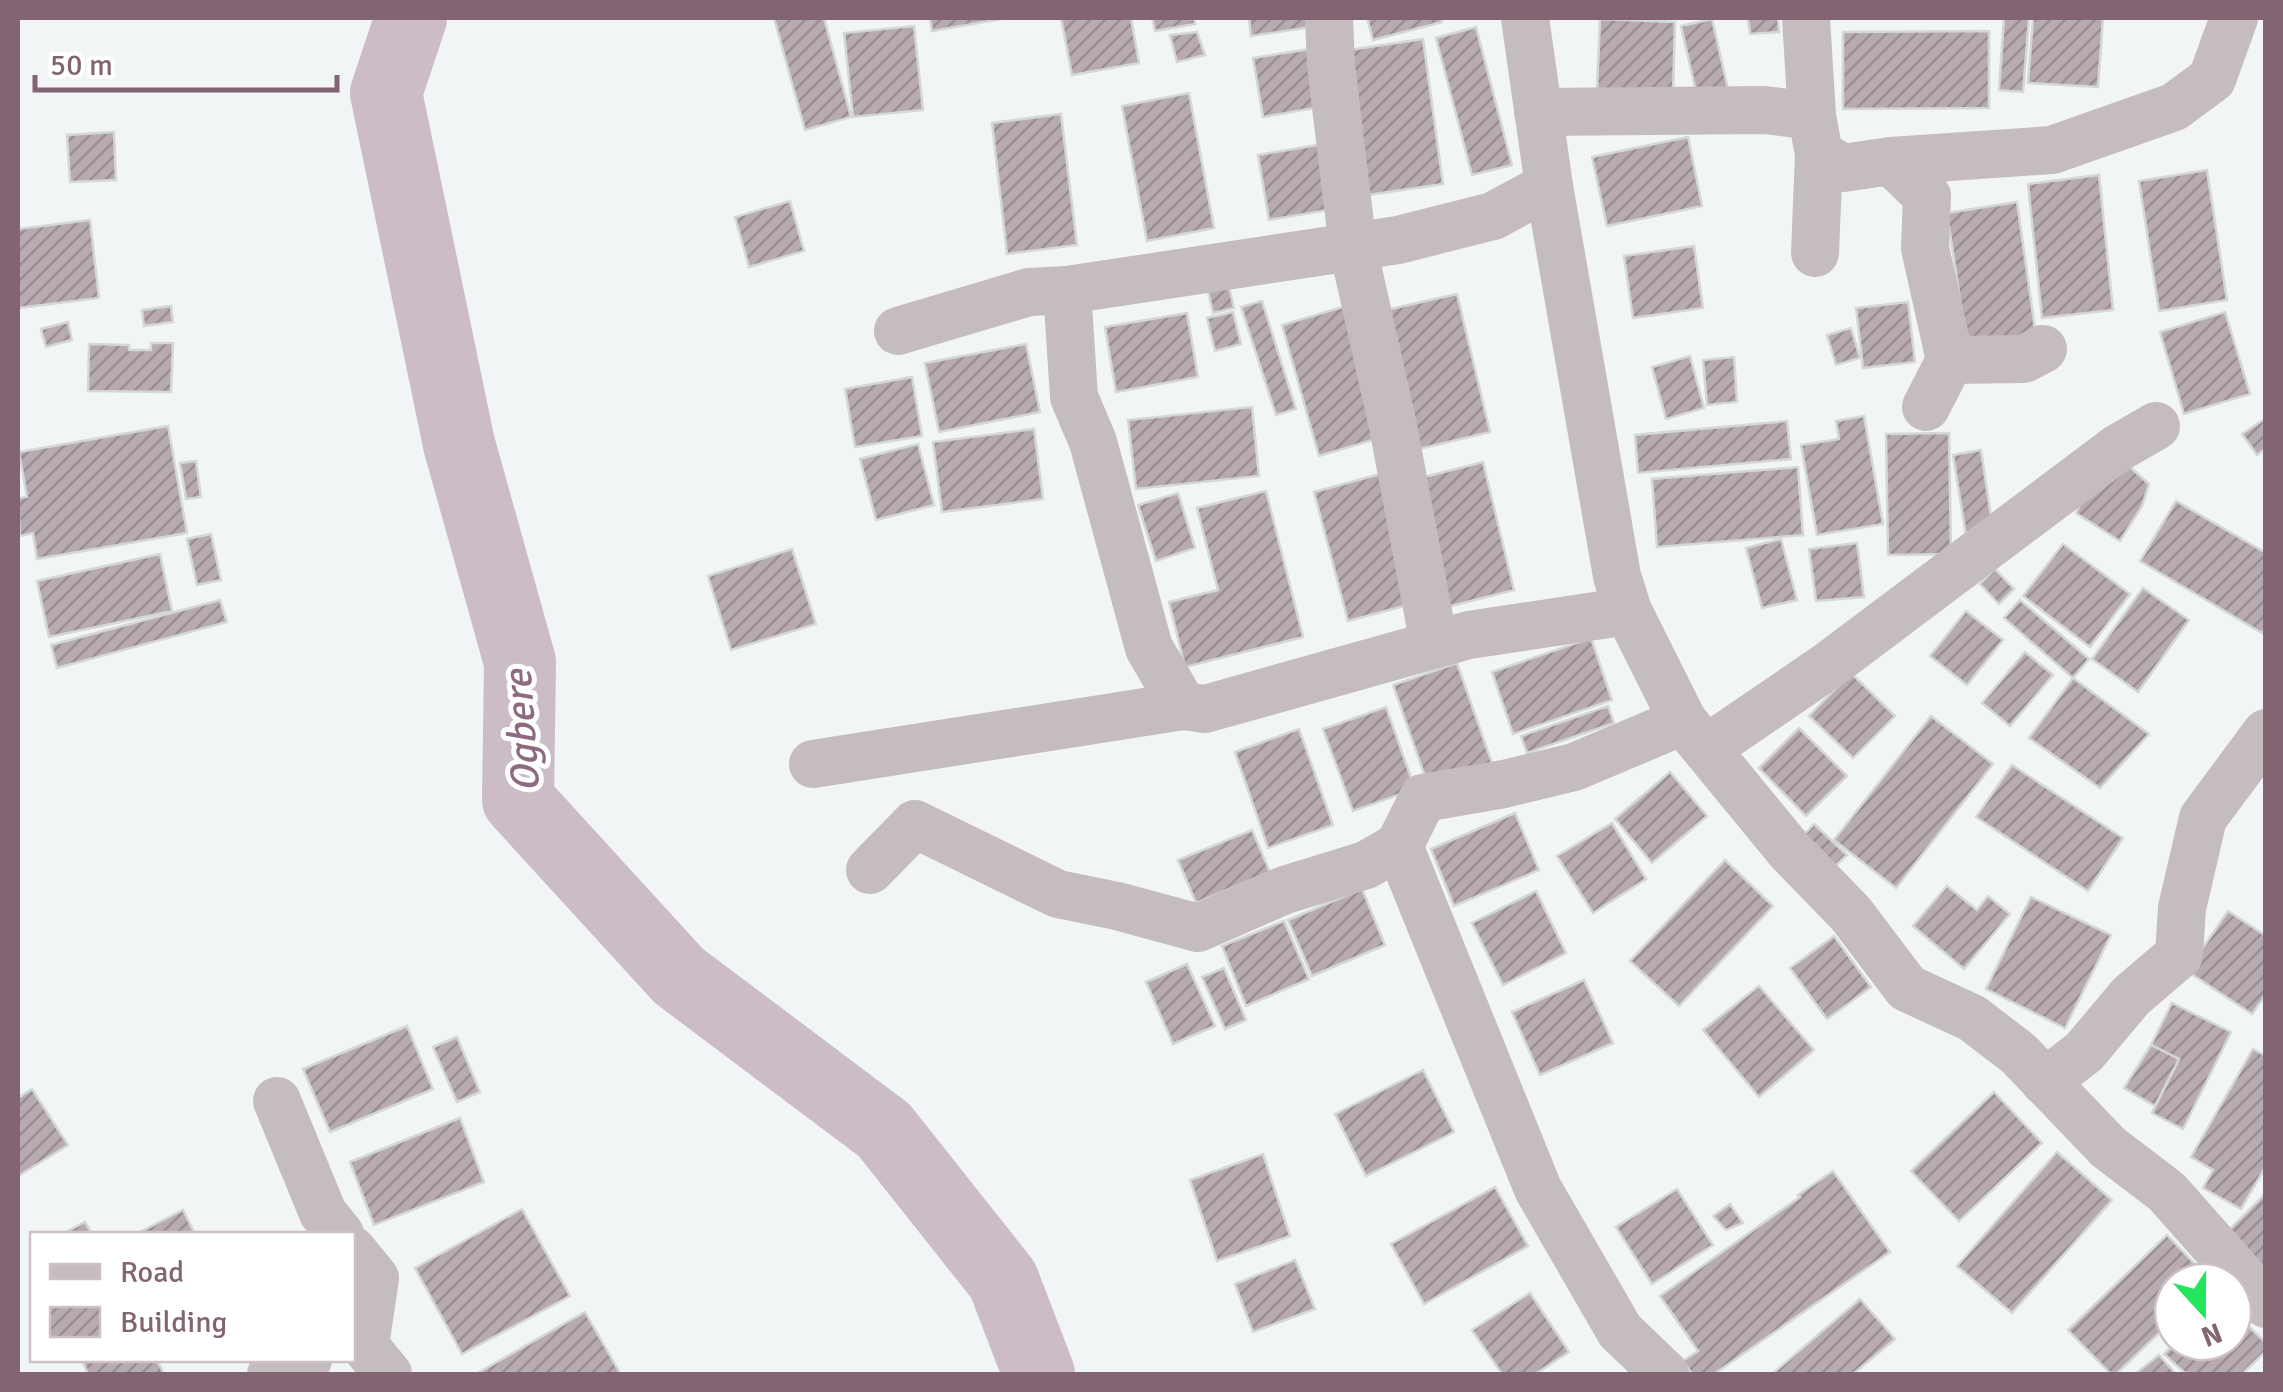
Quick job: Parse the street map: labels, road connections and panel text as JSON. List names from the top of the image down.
{
  "water": ["Ogbere"],
  "legend": ["Road", "Building"],
  "scale_bar": "50 m",
  "north": "bottom"
}
